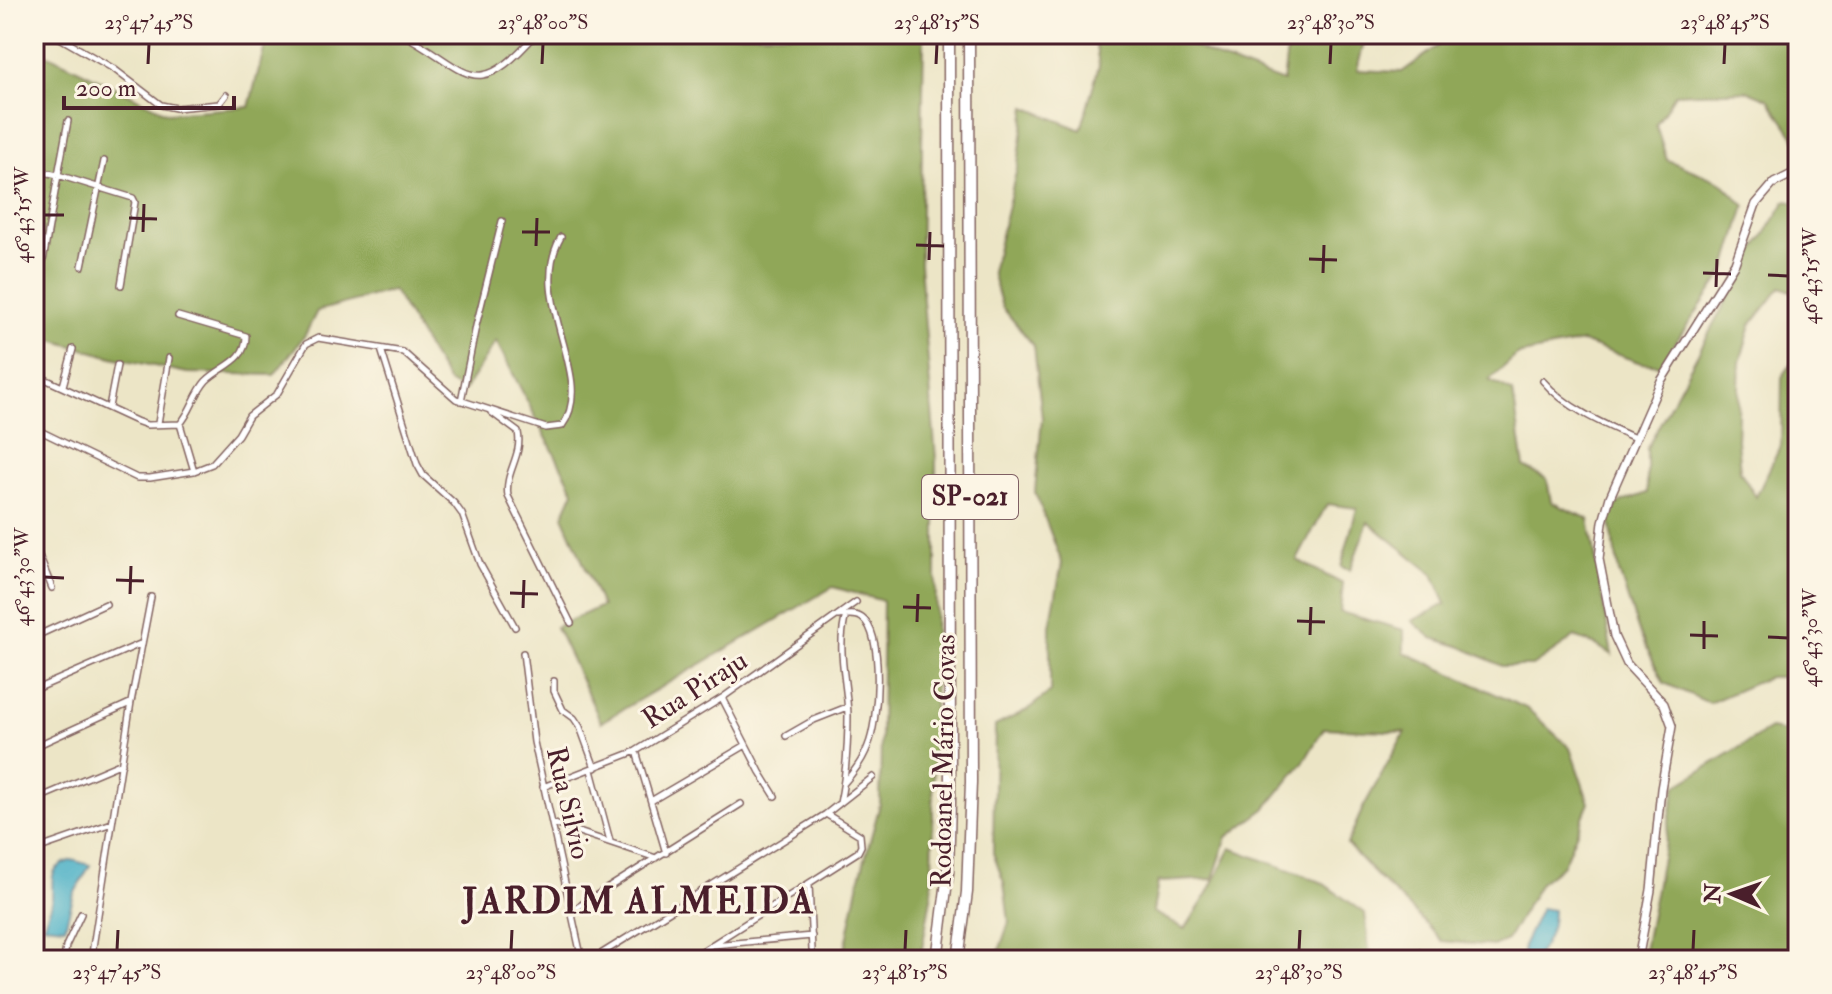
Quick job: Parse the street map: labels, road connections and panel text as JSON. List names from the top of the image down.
{
  "streets": {
    "highway": ["SP-021", "Rodoanel Mário Covas"],
    "street": ["Rua Piraju", "Rua Silvio"]
  },
  "crossings": [
    ["Rua Piraju", "Rua Silvio"]
  ],
  "districts": ["JARDIM ALMEIDA"],
  "scale_bar": "200 m",
  "north": "left",
  "coordinates": [
    "23°47'45\"S",
    "23°48'00\"S",
    "23°48'15\"S",
    "23°48'30\"S",
    "23°48'45\"S",
    "46°43'15\"W",
    "46°43'30\"W"
  ]
}
